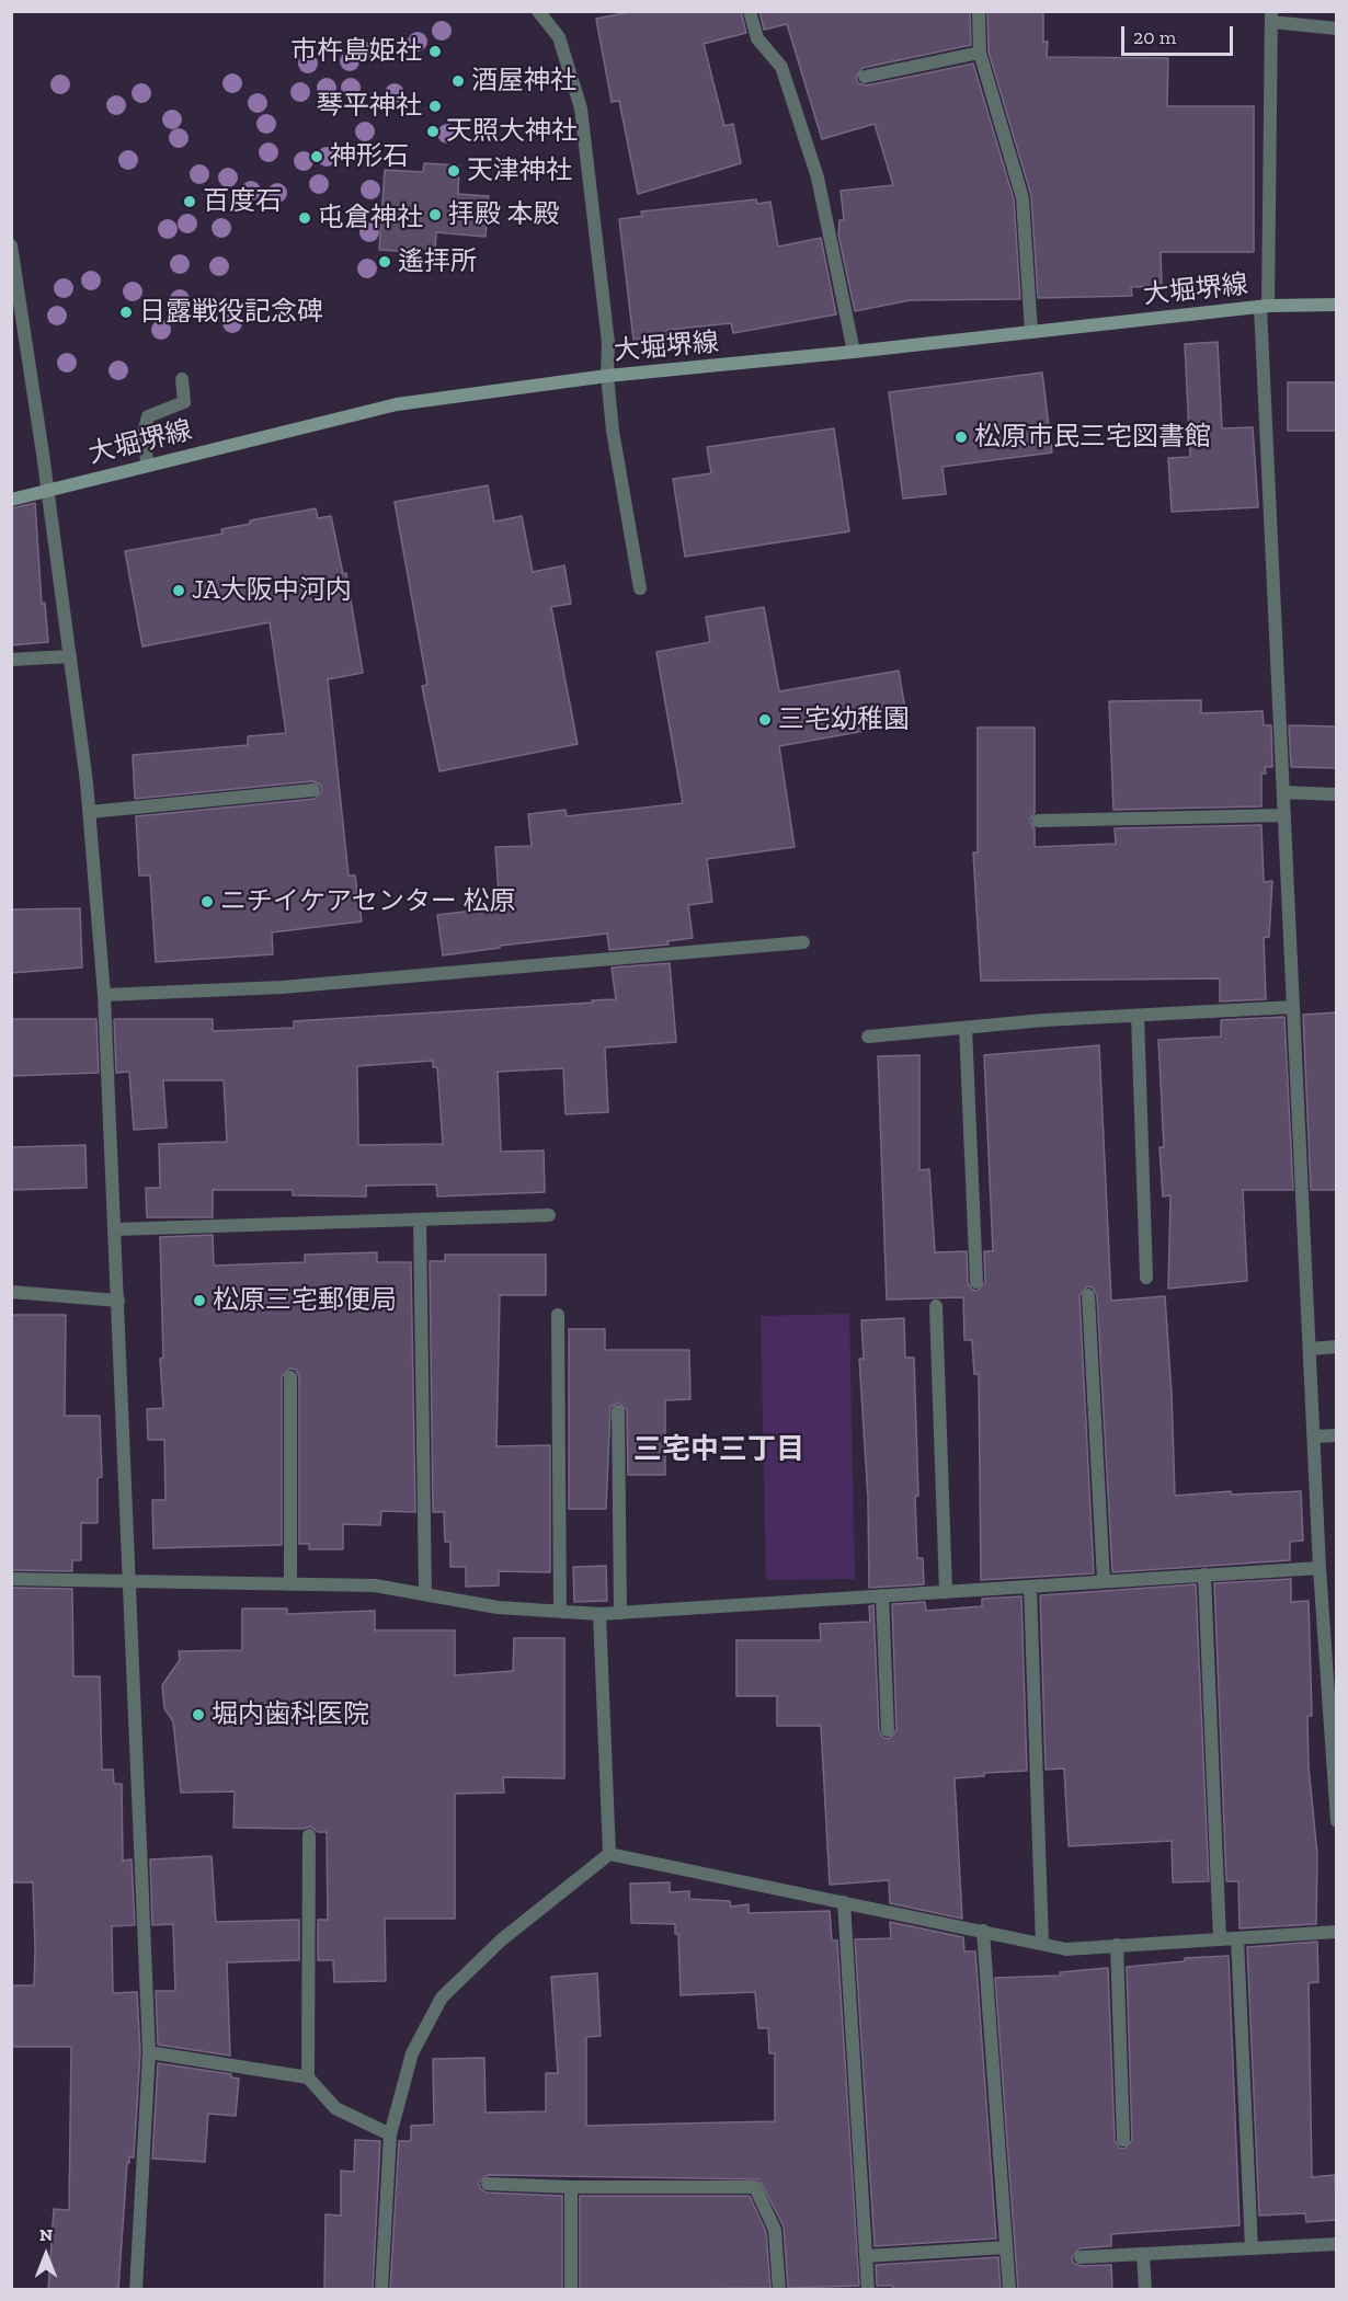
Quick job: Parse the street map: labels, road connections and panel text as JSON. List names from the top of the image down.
{
  "streets": {
    "main road": ["大堀堺線"]
  },
  "districts": ["三宅中三丁目"],
  "places": [
    "市杵島姫社",
    "酒屋神社",
    "琴平神社",
    "天照大神社",
    "神形石",
    "天津神社",
    "百度石",
    "拝殿 本殿",
    "屯倉神社",
    "遙拝所",
    "日露戦役記念碑",
    "松原市民三宅図書館",
    "JA大阪中河内",
    "三宅幼稚園",
    "ニチイケアセンター 松原",
    "松原三宅郵便局",
    "堀内歯科医院"
  ],
  "scale_bar": "20 m",
  "north": "top"
}
